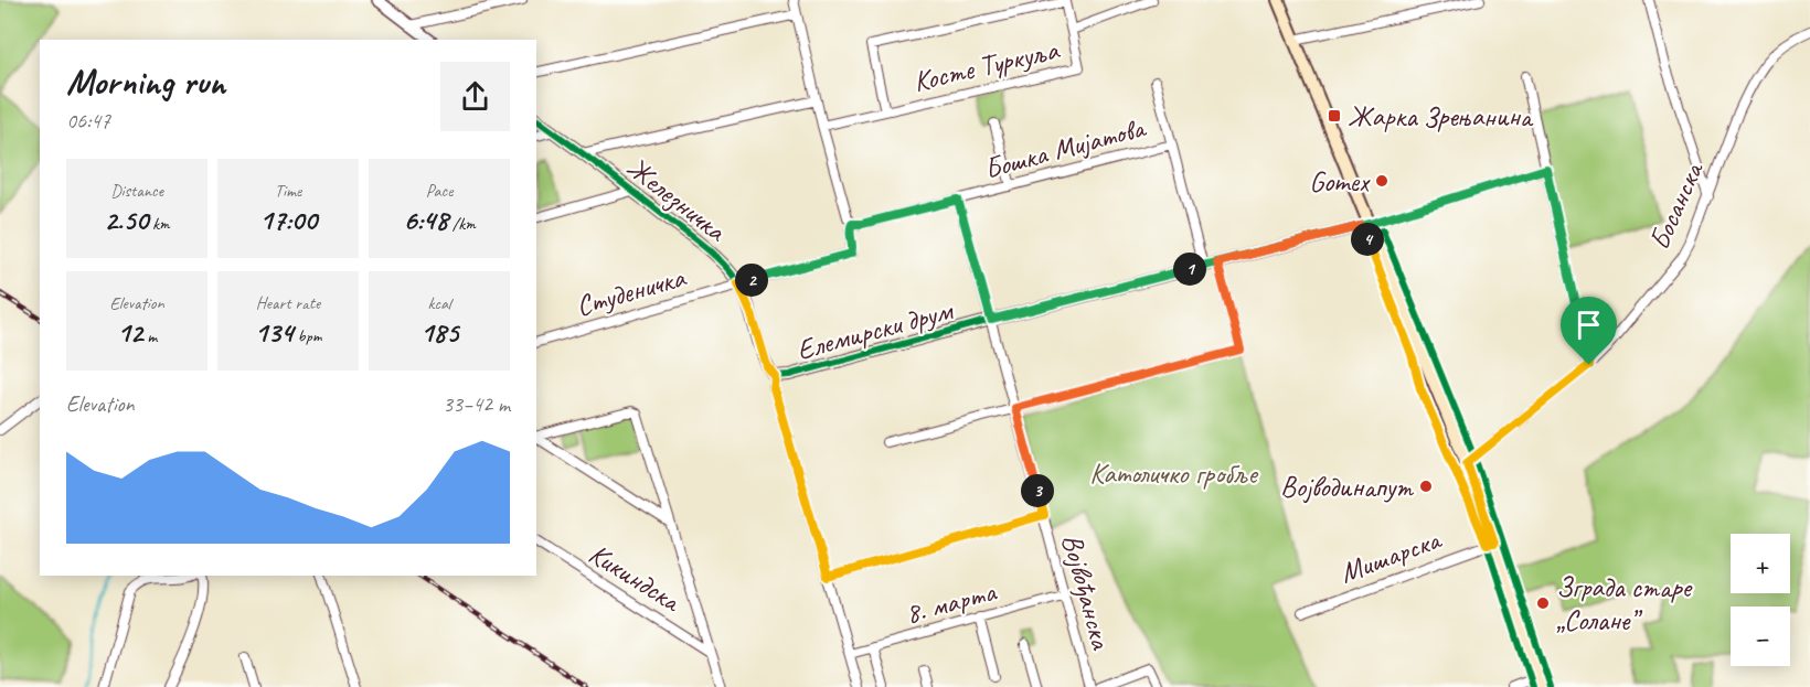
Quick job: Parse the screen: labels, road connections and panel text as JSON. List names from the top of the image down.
{
  "streets": {
    "street": [
      "Косте Туркуља",
      "Бошка Мијатова",
      "Железничка",
      "Босанска",
      "Студеничка",
      "Елемирски друм",
      "Мишарска",
      "Кикиндска",
      "Војвођанска",
      "8. марта"
    ]
  },
  "crossings": [
    ["Бошка Мијатова", "Студеничка"],
    ["Бошка Мијатова", "Војвођанска"],
    ["Железничка", "Студеничка"],
    ["Железничка", "Елемирски друм"],
    ["Железничка", "8. марта"],
    ["Елемирски друм", "Војвођанска"],
    ["Војвођанска", "8. марта"]
  ],
  "parks": ["Католичко гробље"],
  "places": {
    "transit": ["Жарка Зрењанина"],
    "other": ["Gomex", "Војводинапут", "Зграда старе „Солане”"]
  },
  "page": {
    "heading": ["Morning run", "06:47"],
    "stats": [
      ["Distance", "2.50 km"],
      ["Time", "17:00"],
      ["Pace", "6:48 /km"],
      ["Elevation", "12 m"],
      ["Heart rate", "134 bpm"],
      ["kcal", "185"]
    ],
    "pins": [
      "4",
      "1",
      "2",
      "3"
    ],
    "chart": ["Elevation", "33–42 m"],
    "map_buttons": ["+", "−"]
  }
}
